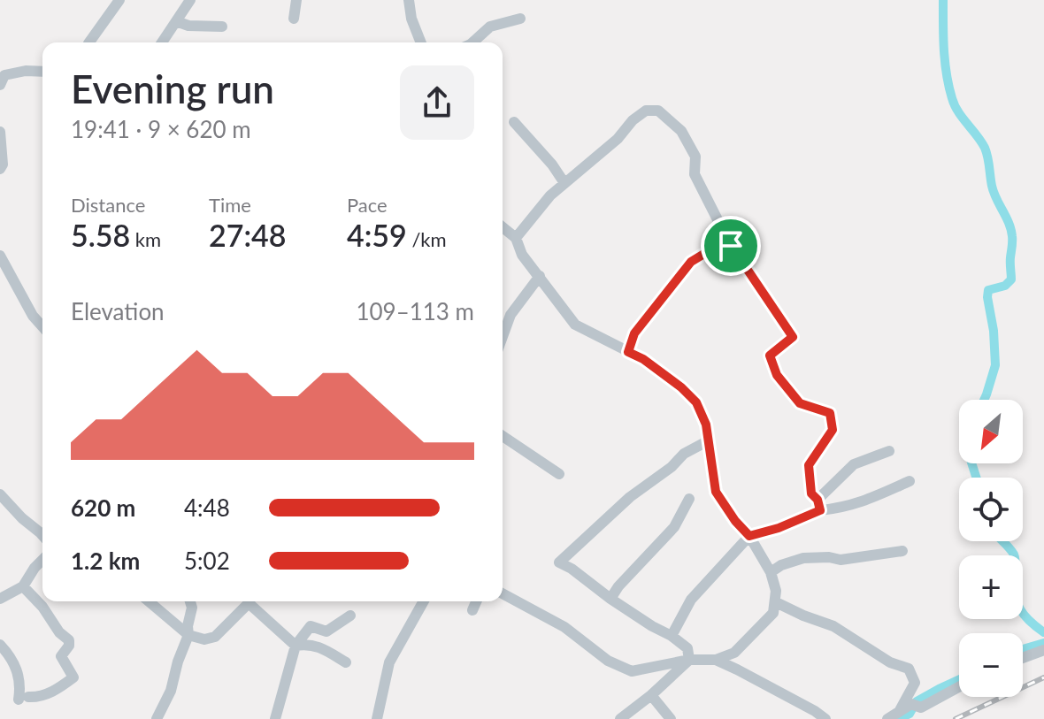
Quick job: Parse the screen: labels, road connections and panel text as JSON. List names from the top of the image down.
{
  "north": "bottom left",
  "page": {
    "heading": ["Evening run", "19:41 · 9 × 620 m"],
    "stats": [
      ["Distance", "5.58 km"],
      ["Time", "27:48"],
      ["Pace", "4:59 /km"]
    ],
    "chart": ["Elevation", "109–113 m"],
    "map_buttons": ["+", "−"],
    "list": [
      {
        "name": "620 m",
        "note": "4:48"
      },
      {
        "name": "1.2 km",
        "note": "5:02"
      }
    ]
  }
}
